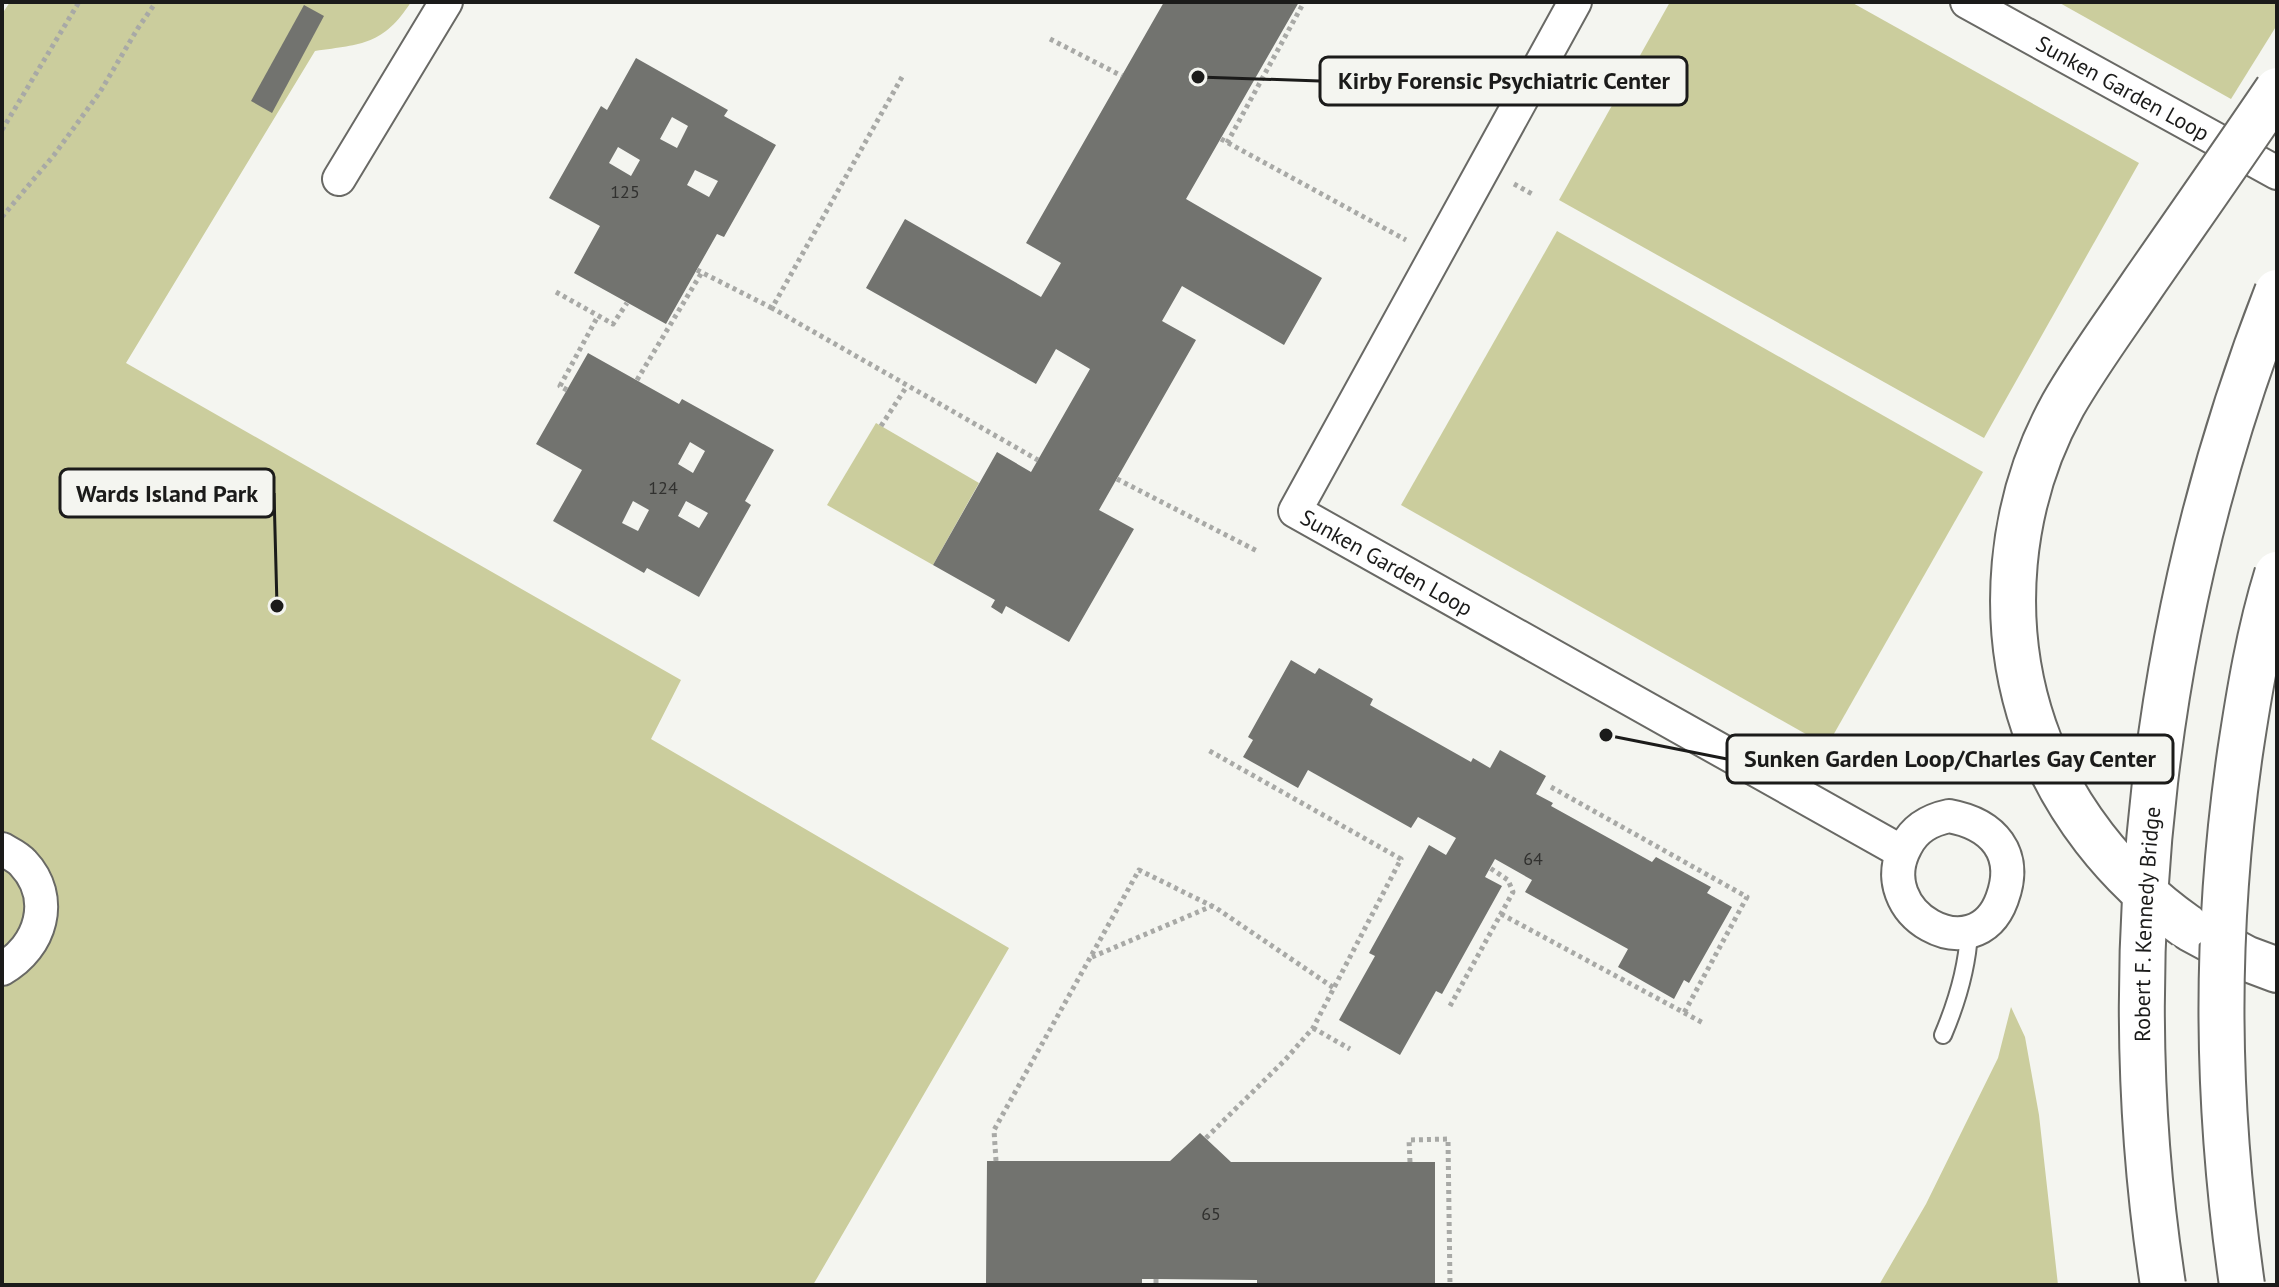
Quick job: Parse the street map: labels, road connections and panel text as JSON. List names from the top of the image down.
{
  "streets": {
    "highway": ["Robert F. Kennedy Bridge"],
    "street": ["Sunken Garden Loop"]
  },
  "places": ["Kirby Forensic Psychiatric Center", "Wards Island Park", "Sunken Garden Loop/Charles Gay Center"],
  "house_numbers": [
    "125",
    "124",
    "64",
    "65"
  ]
}
